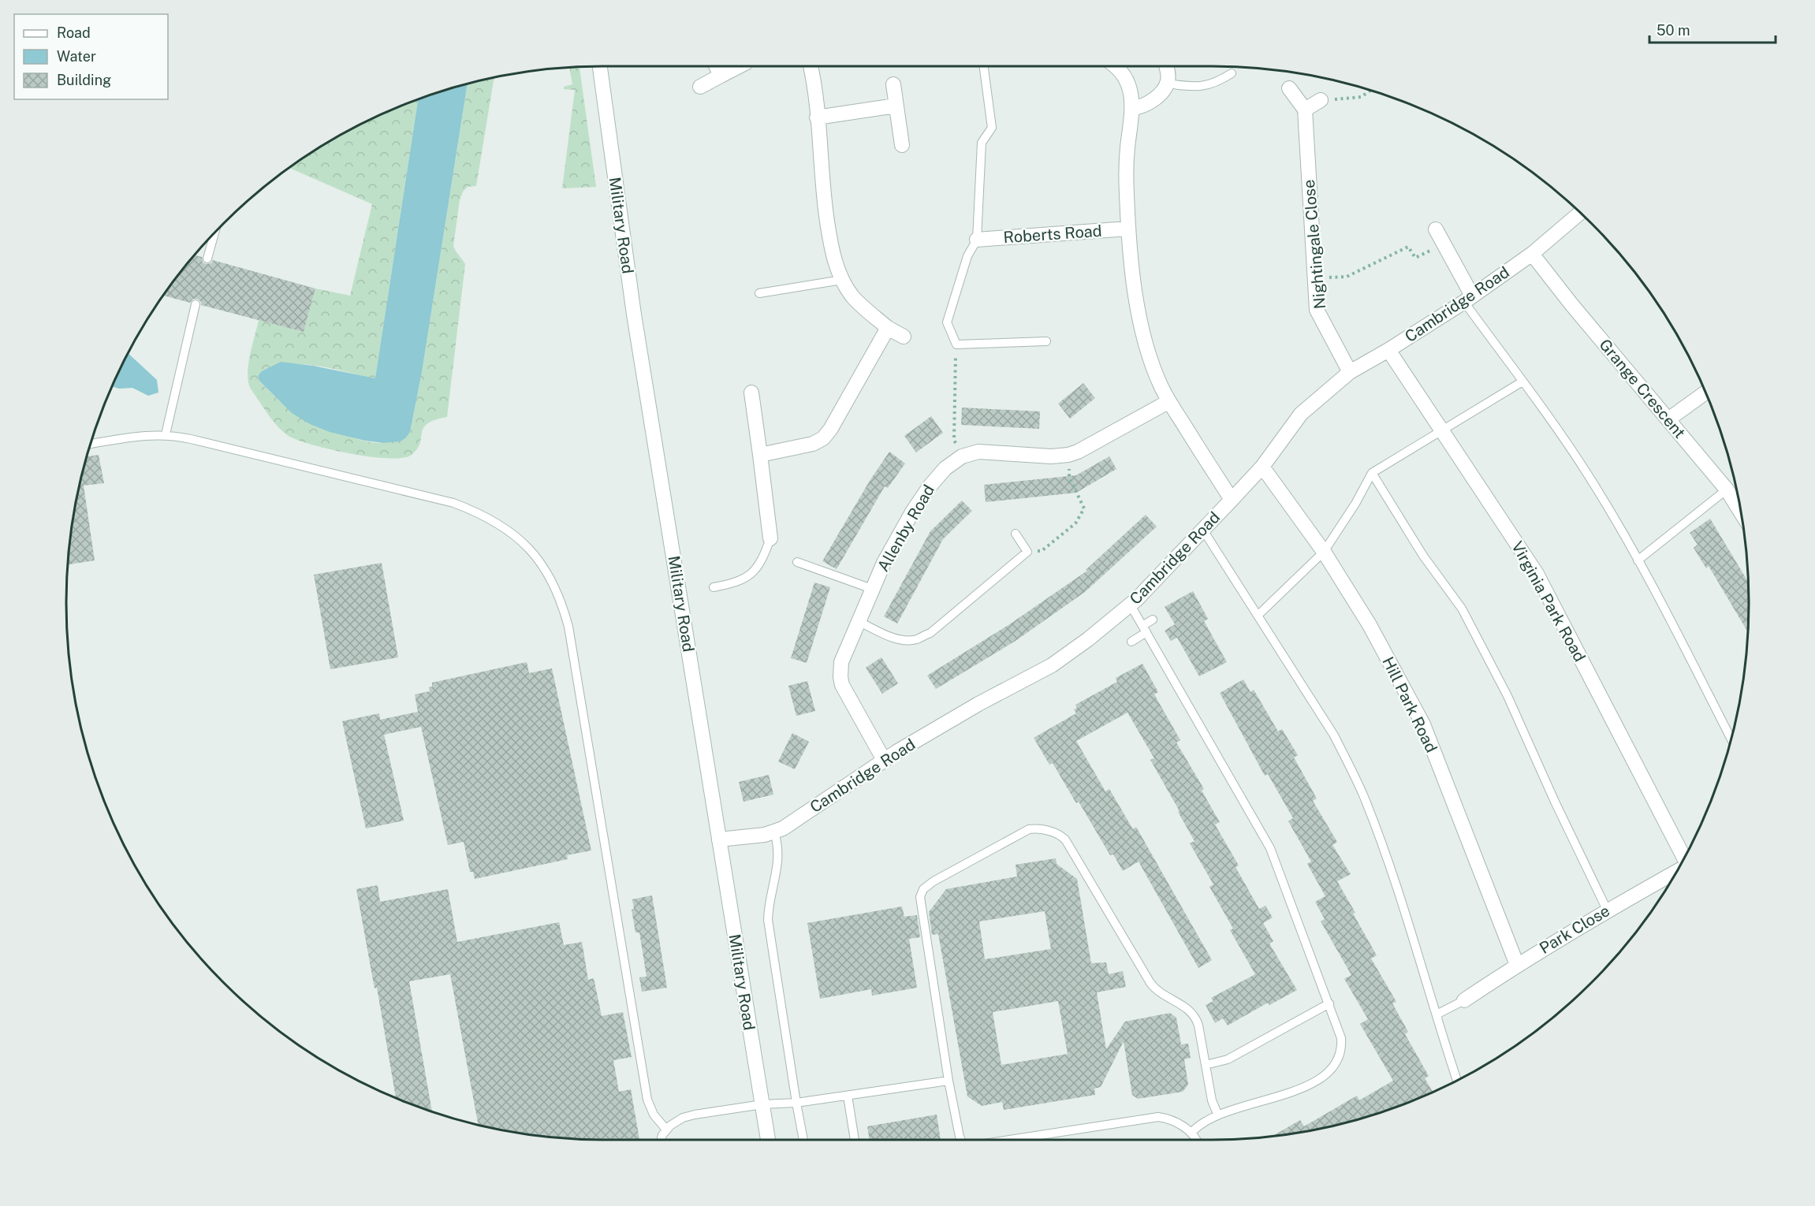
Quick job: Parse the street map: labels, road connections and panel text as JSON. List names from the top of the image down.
{
  "streets": {
    "street": [
      "Military Road",
      "Roberts Road",
      "Nightingale Close",
      "Cambridge Road",
      "Grange Crescent",
      "Allenby Road",
      "Virginia Park Road",
      "Hill Park Road",
      "Park Close"
    ]
  },
  "crossings": [
    ["Military Road", "Cambridge Road"],
    ["Nightingale Close", "Cambridge Road"],
    ["Cambridge Road", "Grange Crescent"],
    ["Cambridge Road", "Allenby Road"],
    ["Cambridge Road", "Virginia Park Road"],
    ["Cambridge Road", "Hill Park Road"],
    ["Hill Park Road", "Park Close"]
  ],
  "legend": ["Road", "Water", "Building"],
  "scale_bar": "50 m"
}
